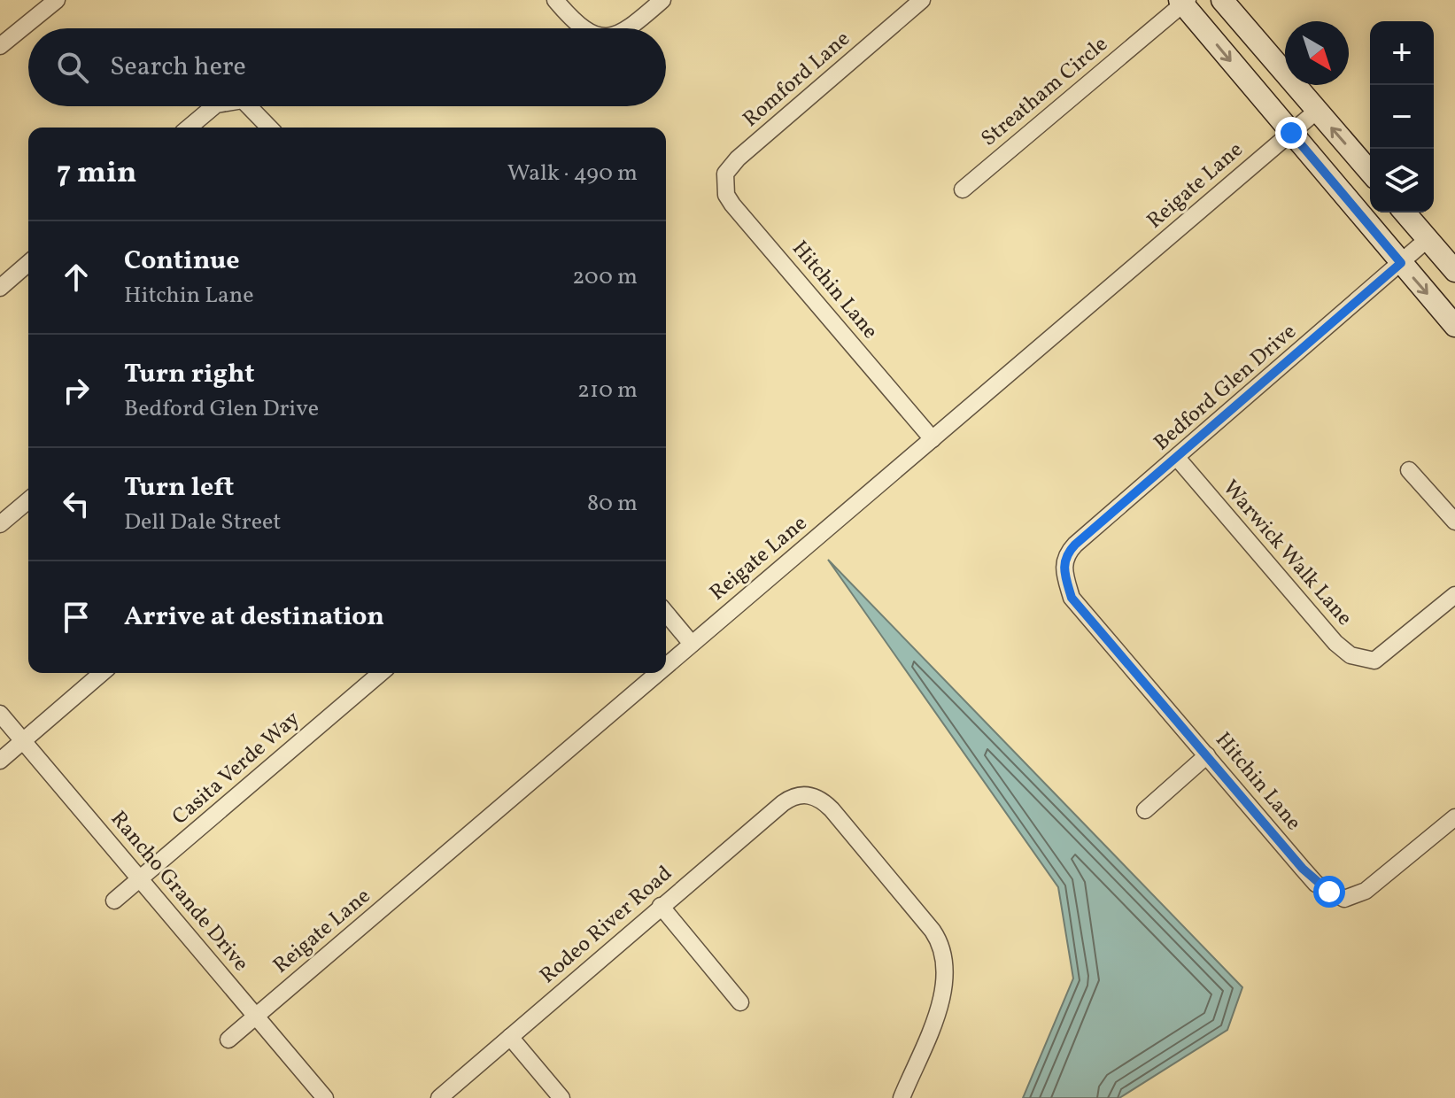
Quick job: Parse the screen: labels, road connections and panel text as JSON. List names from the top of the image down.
{
  "streets": {
    "street": [
      "Romford Lane",
      "Streatham Circle",
      "Reigate Lane",
      "Hitchin Lane",
      "Bedford Glen Drive",
      "Warwick Walk Lane",
      "Casita Verde Way",
      "Rancho Grande Drive",
      "Rodeo River Road"
    ]
  },
  "crossings": [
    ["Romford Lane", "Hitchin Lane"],
    ["Reigate Lane", "Hitchin Lane"],
    ["Reigate Lane", "Rancho Grande Drive"],
    ["Hitchin Lane", "Bedford Glen Drive"],
    ["Bedford Glen Drive", "Warwick Walk Lane"],
    ["Casita Verde Way", "Rancho Grande Drive"]
  ],
  "north": "bottom right",
  "page": {
    "map_buttons": ["+", "−"],
    "search": "Search here",
    "heading": ["7 min", "Walk · 490 m"],
    "list": [
      ["Continue", "Hitchin Lane", "200 m"],
      ["Turn right", "Bedford Glen Drive", "210 m"],
      ["Turn left", "Dell Dale Street", "80 m"],
      "Arrive at destination"
    ]
  }
}
